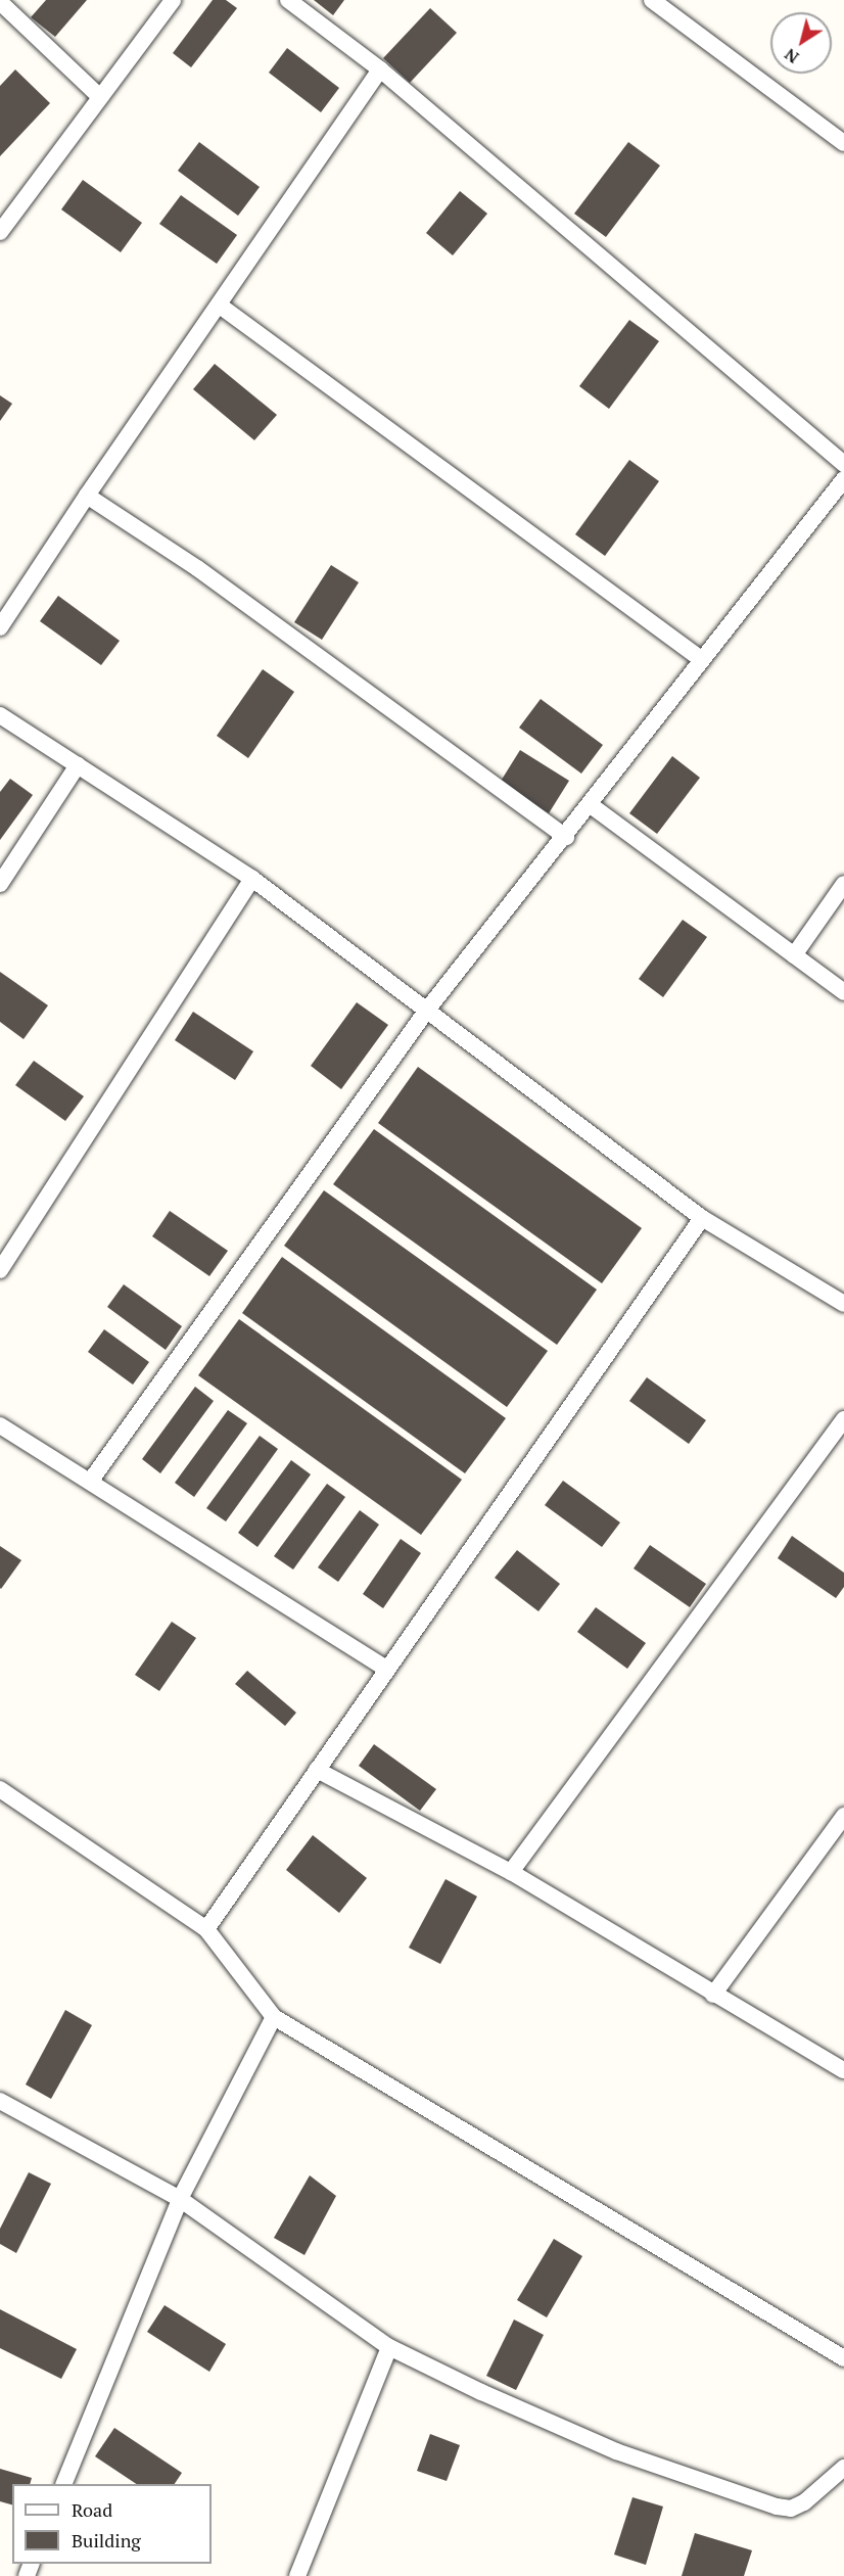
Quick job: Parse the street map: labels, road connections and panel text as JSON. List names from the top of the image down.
{
  "legend": ["Road", "Building"],
  "north": "bottom left"
}
